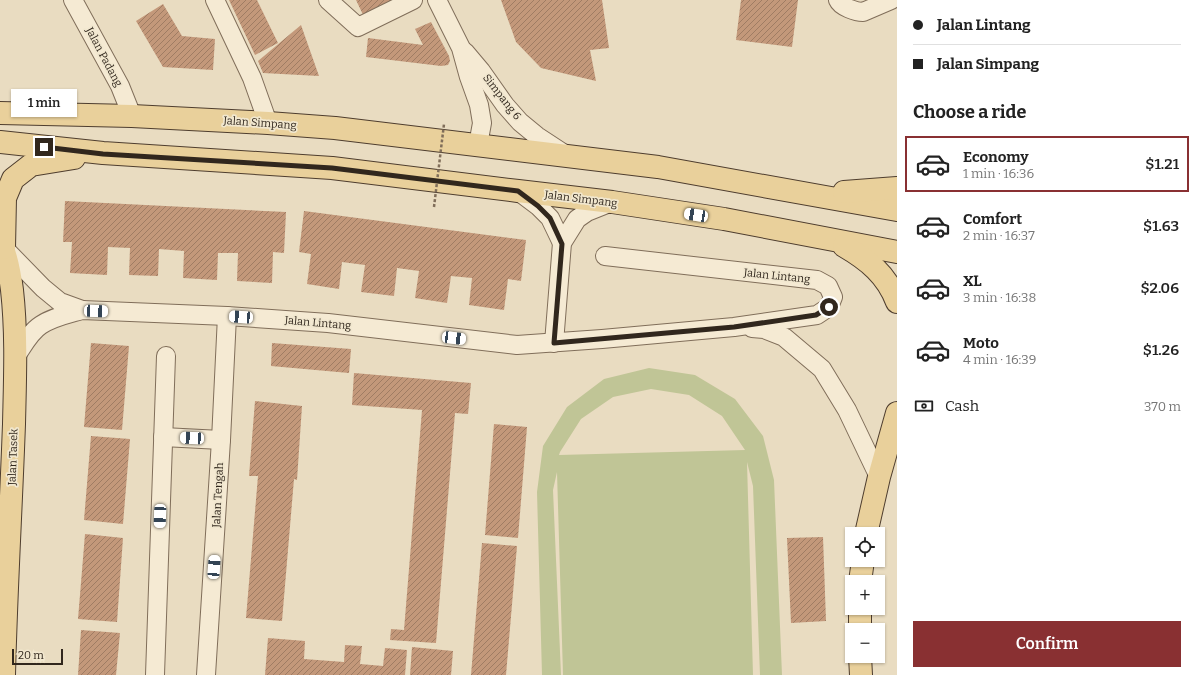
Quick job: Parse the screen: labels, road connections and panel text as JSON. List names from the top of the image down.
{
  "streets": {
    "main road": ["Jalan Simpang", "Jalan Tasek"],
    "street": [
      "Jalan Padang",
      "Simpang 6",
      "Jalan Lintang",
      "Jalan Tengah"
    ]
  },
  "crossings": [
    ["Jalan Padang", "Jalan Simpang"],
    ["Simpang 6", "Jalan Simpang"],
    ["Jalan Simpang", "Jalan Tasek"],
    ["Jalan Lintang", "Jalan Tasek"],
    ["Jalan Lintang", "Jalan Tengah"]
  ],
  "scale_bar": "20 m",
  "page": {
    "banner": ["Jalan Lintang", "Jalan Simpang"],
    "heading": "Choose a ride",
    "bubble": "1 min",
    "list": [
      {
        "name": "Economy",
        "note": "1 min · 16:36",
        "value": "$1.21"
      },
      {
        "name": "Comfort",
        "note": "2 min · 16:37",
        "value": "$1.63"
      },
      {
        "name": "XL",
        "note": "3 min · 16:38",
        "value": "$2.06"
      },
      {
        "name": "Moto",
        "note": "4 min · 16:39",
        "value": "$1.26"
      }
    ],
    "pay": ["Cash", "370 m"],
    "map_buttons": ["+", "−"],
    "buttons": "Confirm",
    "scale": "20 m"
  }
}
